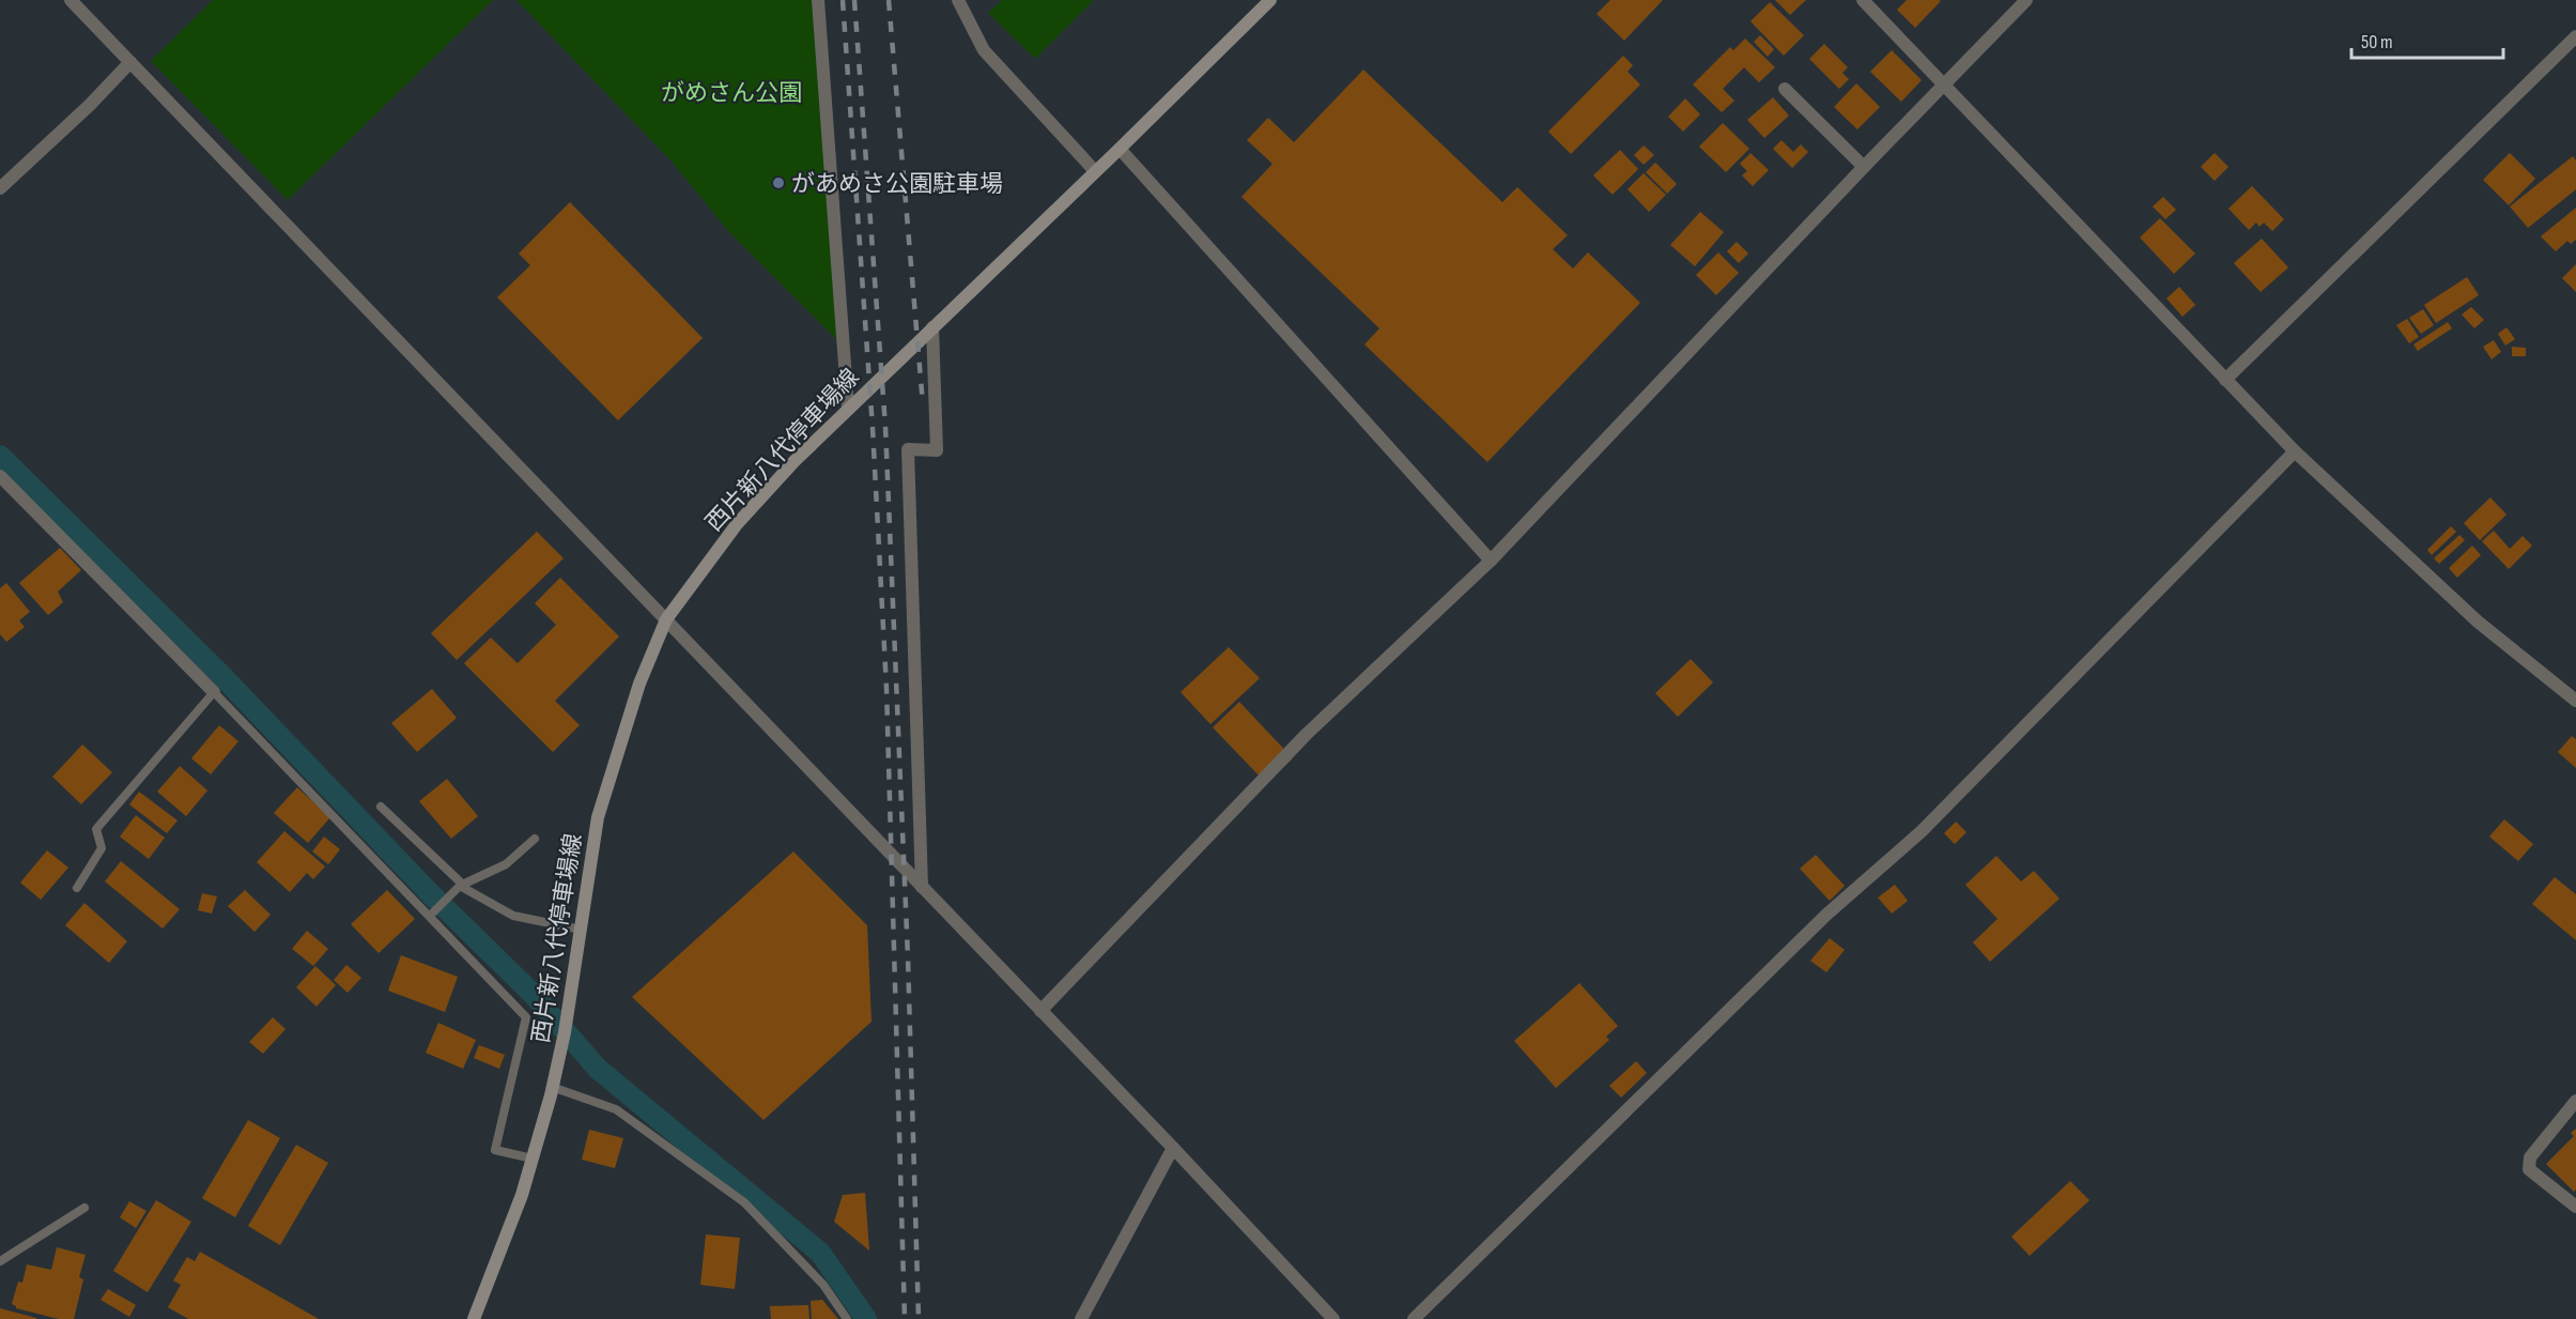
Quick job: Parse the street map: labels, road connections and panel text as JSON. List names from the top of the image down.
{
  "streets": {
    "main road": ["西片新八代停車場線"]
  },
  "parks": ["がめさん公園"],
  "places": ["があめさ公園駐車場"],
  "scale_bar": "50 m"
}
